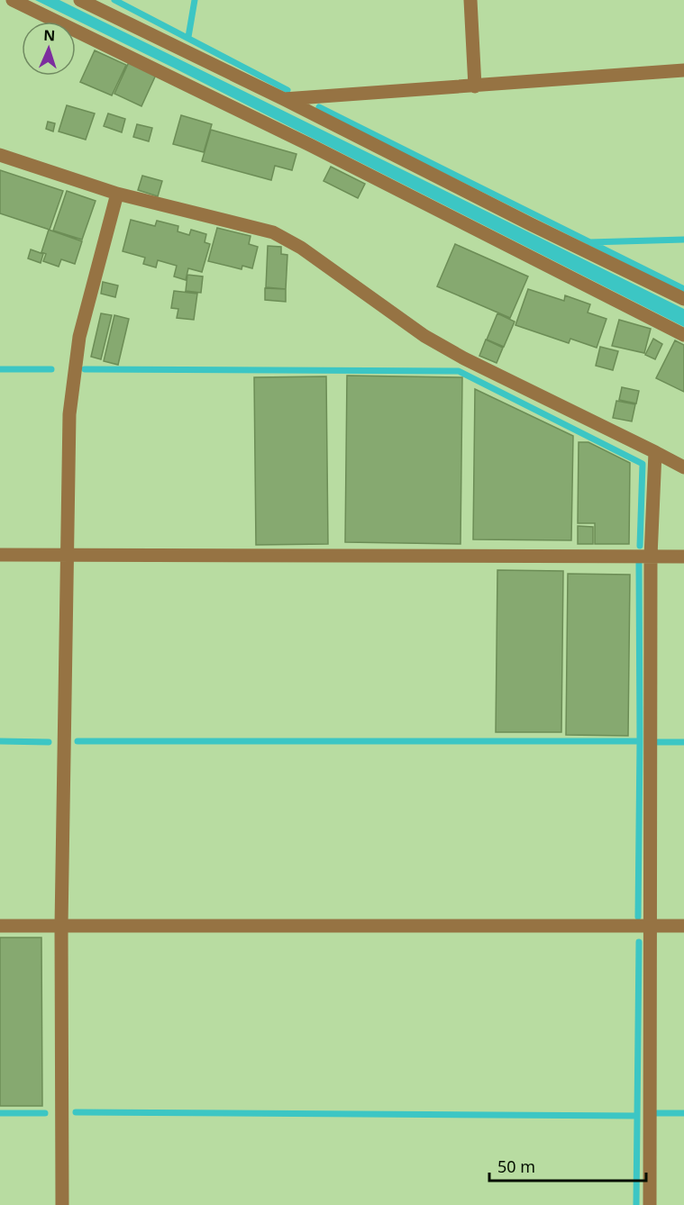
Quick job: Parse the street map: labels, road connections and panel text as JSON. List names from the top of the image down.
{
  "scale_bar": "50 m",
  "north": "top"
}
